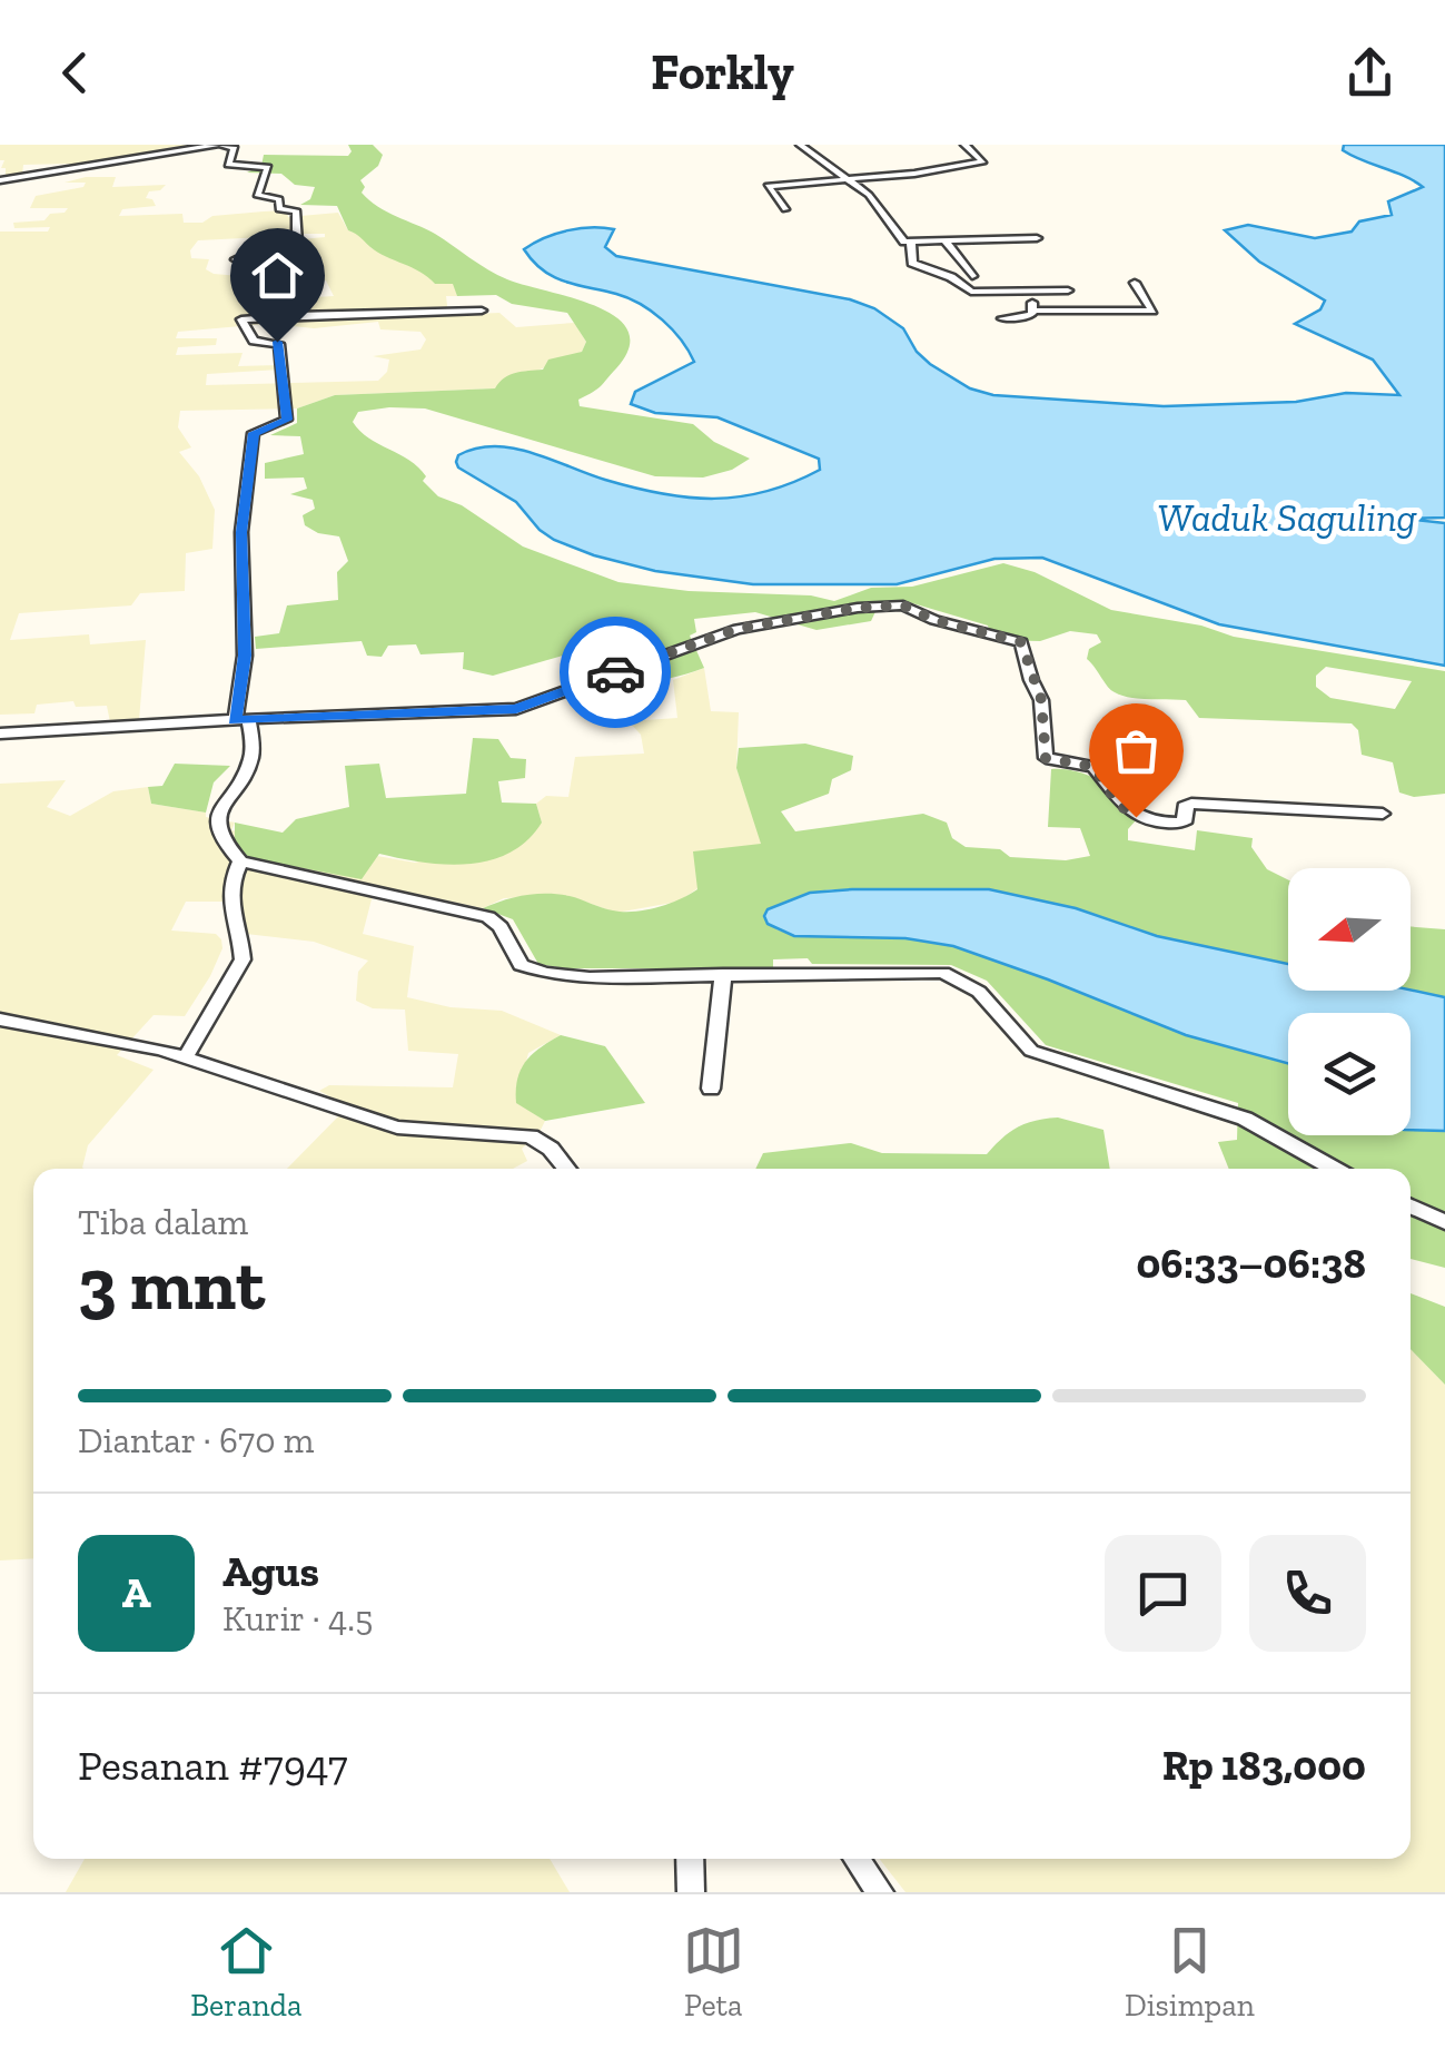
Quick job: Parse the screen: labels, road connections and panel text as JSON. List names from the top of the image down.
{
  "water": ["Waduk Saguling"],
  "north": "left",
  "page": {
    "header": "Forkly",
    "heading": ["3 mnt", "Tiba dalam", "06:33–06:38"],
    "panel": [
      "Agus",
      "Kurir · 4.5",
      "Pesanan #7947",
      "Rp 183,000"
    ],
    "bar": "Diantar · 670 m",
    "round": "A",
    "tabs": ["Beranda", "Peta", "Disimpan"]
  }
}
